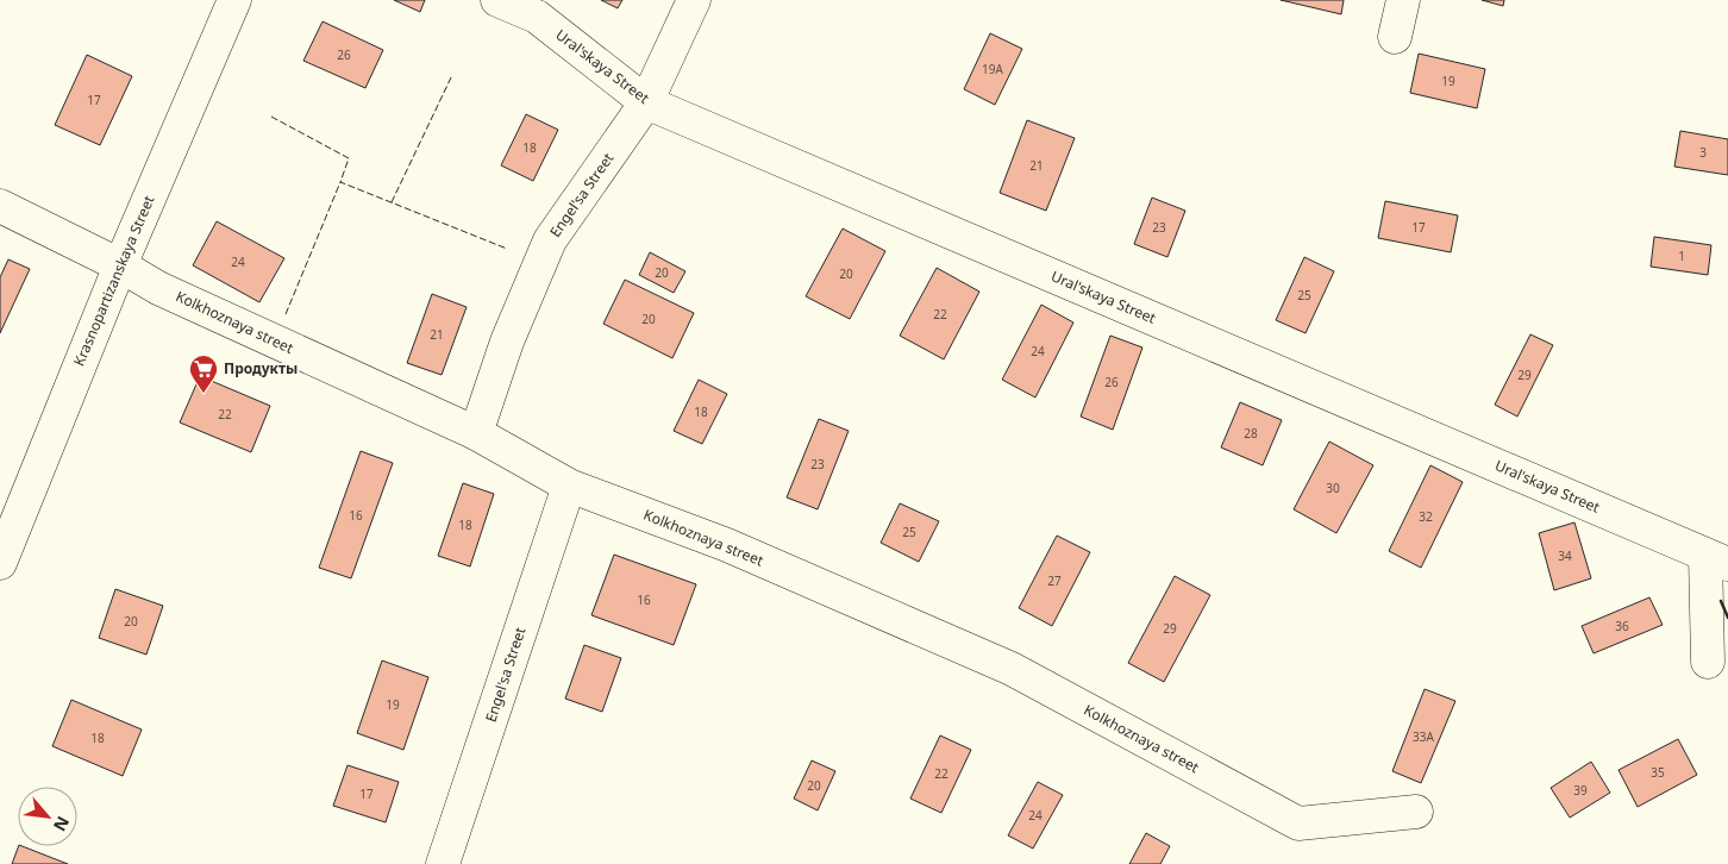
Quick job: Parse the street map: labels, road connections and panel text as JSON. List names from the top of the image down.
{
  "streets": {
    "street": [
      "Ural'skaya Street",
      "Engel'sa Street",
      "Krasnopartizanskaya Street",
      "Kolkhoznaya street"
    ]
  },
  "crossings": [
    ["Ural'skaya Street", "Engel'sa Street"],
    ["Engel'sa Street", "Kolkhoznaya street"],
    ["Krasnopartizanskaya Street", "Kolkhoznaya street"]
  ],
  "places": {
    "supermarket": ["Продукты"]
  },
  "house_numbers": [
    "26",
    "19А",
    "19",
    "17",
    "18",
    "3",
    "21",
    "23",
    "17",
    "1",
    "24",
    "20",
    "20",
    "25",
    "22",
    "20",
    "21",
    "24",
    "29",
    "26",
    "18",
    "22",
    "28",
    "23",
    "30",
    "16",
    "32",
    "18",
    "25",
    "34",
    "27",
    "16",
    "20",
    "36",
    "29",
    "19",
    "33А",
    "18",
    "35",
    "22",
    "20",
    "39",
    "17",
    "24"
  ],
  "north": "bottom right"
}
